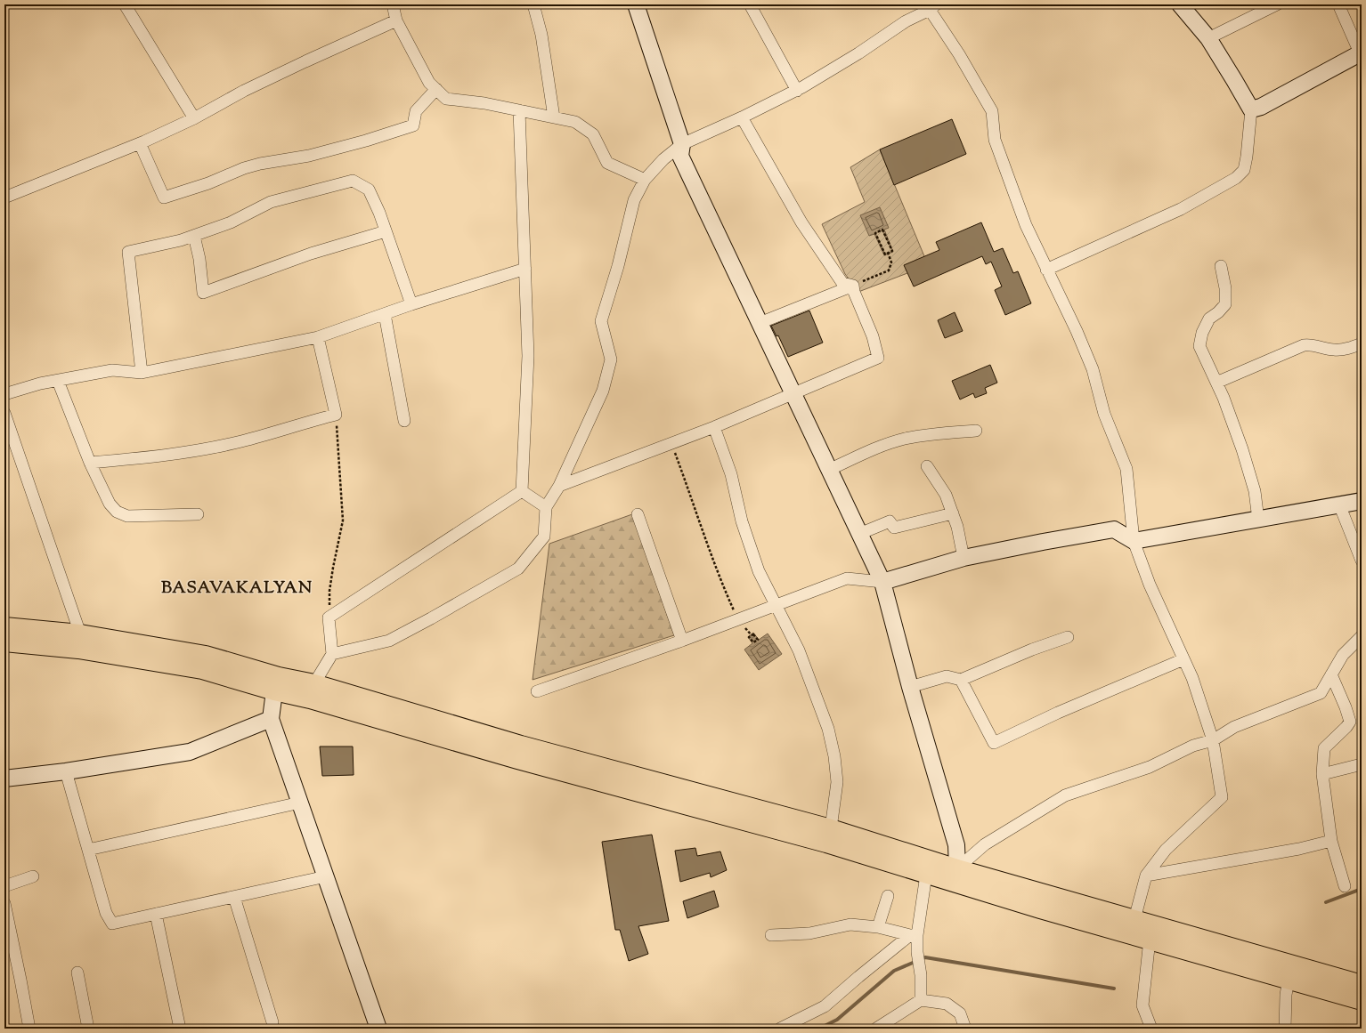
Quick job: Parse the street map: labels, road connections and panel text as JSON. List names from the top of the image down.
{
  "districts": ["BASAVAKALYAN"]
}
